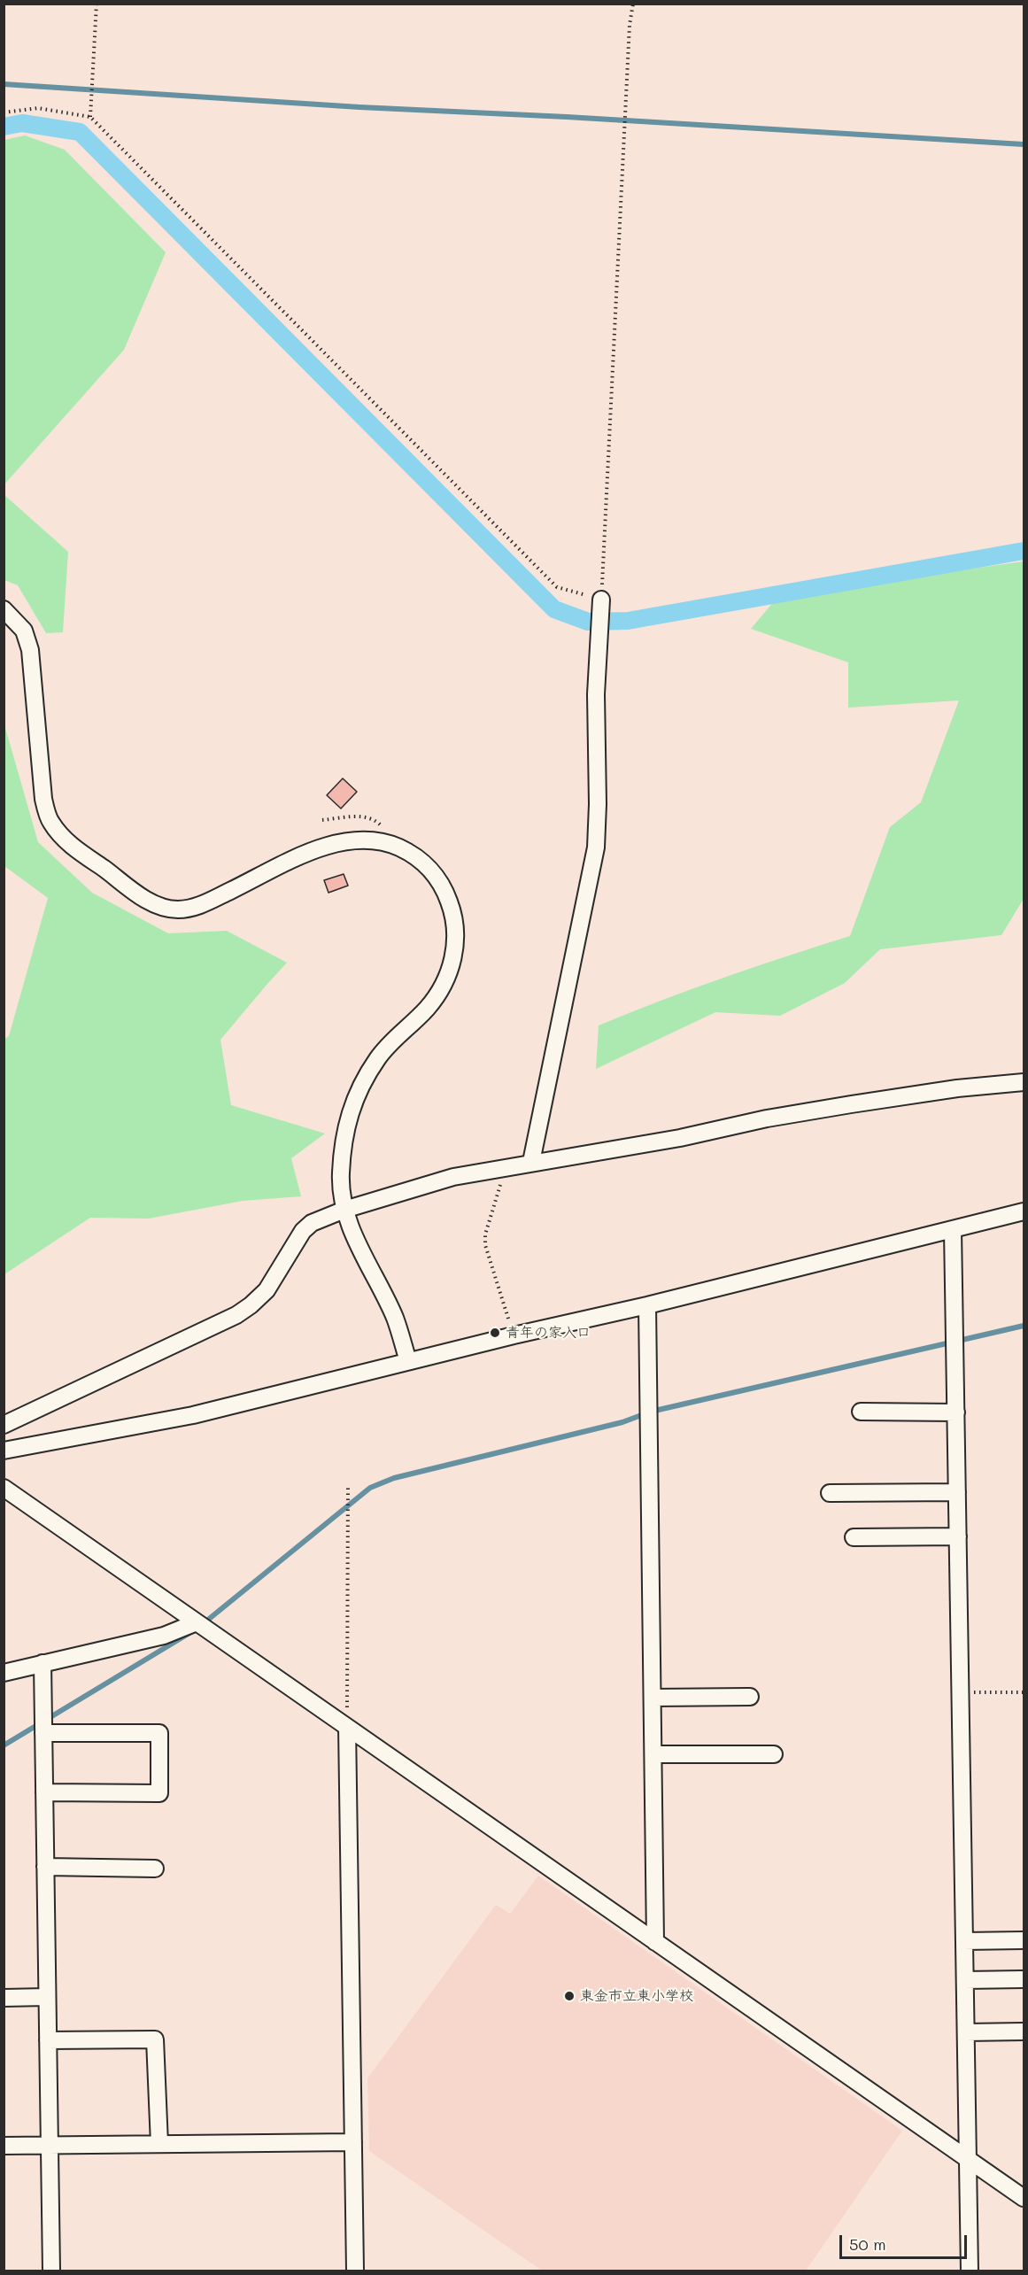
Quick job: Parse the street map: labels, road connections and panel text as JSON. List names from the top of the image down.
{
  "places": ["青年の家入口", "東金市立東小学校"],
  "scale_bar": "50 m"
}
